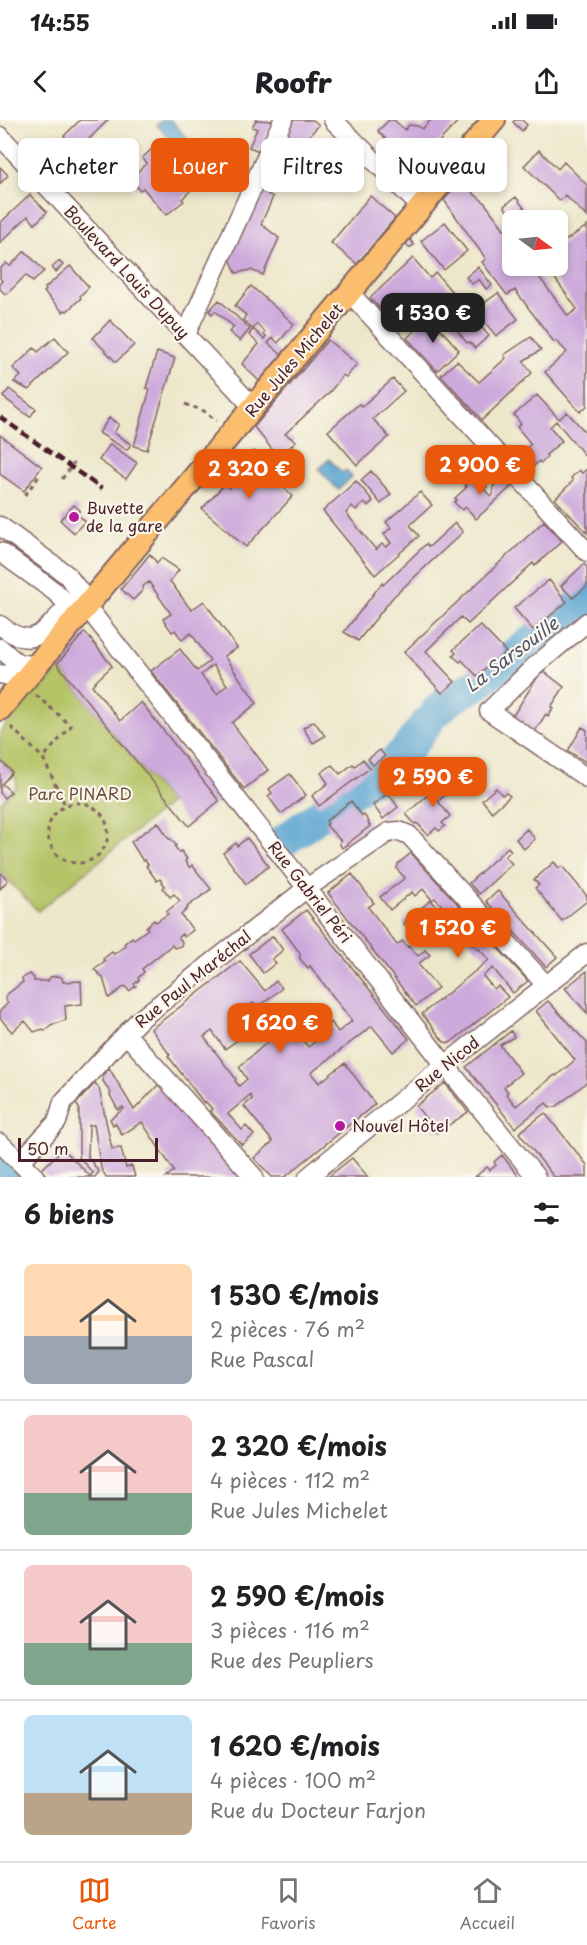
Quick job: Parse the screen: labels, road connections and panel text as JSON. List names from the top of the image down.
{
  "streets": {
    "main road": ["Rue Jules Michelet"],
    "street": [
      "Boulevard Louis Dupuy",
      "Rue Gabriel Péri",
      "Rue Paul Maréchal",
      "Rue Nicod"
    ]
  },
  "crossings": [
    ["Boulevard Louis Dupuy", "Rue Jules Michelet"],
    ["Rue Jules Michelet", "Rue Gabriel Péri"],
    ["Rue Gabriel Péri", "Rue Paul Maréchal"],
    ["Rue Gabriel Péri", "Rue Nicod"],
    ["Rue Paul Maréchal", "Rue Nicod"]
  ],
  "water": ["La Sarsouille"],
  "parks": ["Parc PINARD"],
  "places": ["Buvette de la gare", "Nouvel Hôtel"],
  "scale_bar": "50 m",
  "north": "right",
  "page": {
    "status": "14:55",
    "header": "Roofr",
    "chip": [
      "Acheter",
      "Louer",
      "Filtres",
      "Nouveau"
    ],
    "price": [
      "1 530 €",
      "2 900 €",
      "2 320 €",
      "2 590 €",
      "1 520 €",
      "1 620 €"
    ],
    "scale": "50 m",
    "heading": "6 biens",
    "list": [
      {
        "name": "1 530 €/mois",
        "note": "2 pièces · 76 m² · Rue Pascal"
      },
      {
        "name": "2 320 €/mois",
        "note": "4 pièces · 112 m² · Rue Jules Michelet"
      },
      {
        "name": "2 590 €/mois",
        "note": "3 pièces · 116 m² · Rue des Peupliers"
      },
      {
        "name": "1 620 €/mois",
        "note": "4 pièces · 100 m² · Rue du Docteur Farjon"
      }
    ],
    "tabs": ["Carte", "Favoris", "Accueil"]
  }
}
